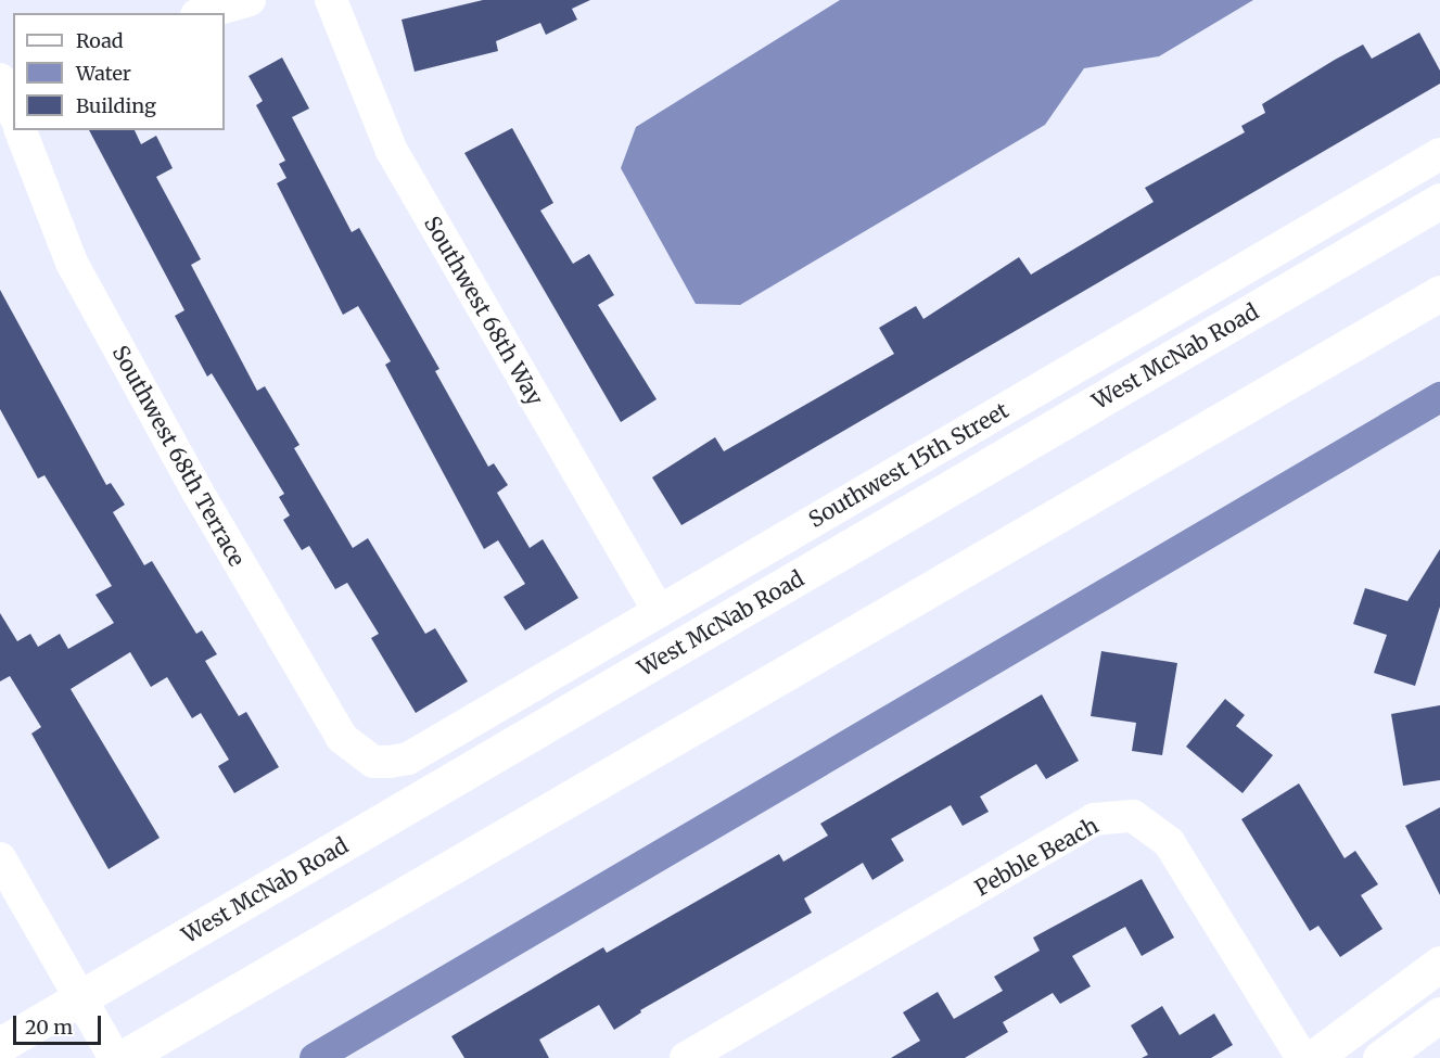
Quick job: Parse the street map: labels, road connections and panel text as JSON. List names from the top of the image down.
{
  "streets": {
    "main road": ["West McNab Road"],
    "street": [
      "Southwest 68th Way",
      "Southwest 68th Terrace",
      "Southwest 15th Street",
      "Pebble Beach"
    ]
  },
  "crossings": [
    ["Southwest 68th Way", "Southwest 15th Street"],
    ["Southwest 68th Terrace", "Southwest 15th Street"]
  ],
  "legend": ["Road", "Water", "Building"],
  "scale_bar": "20 m"
}
